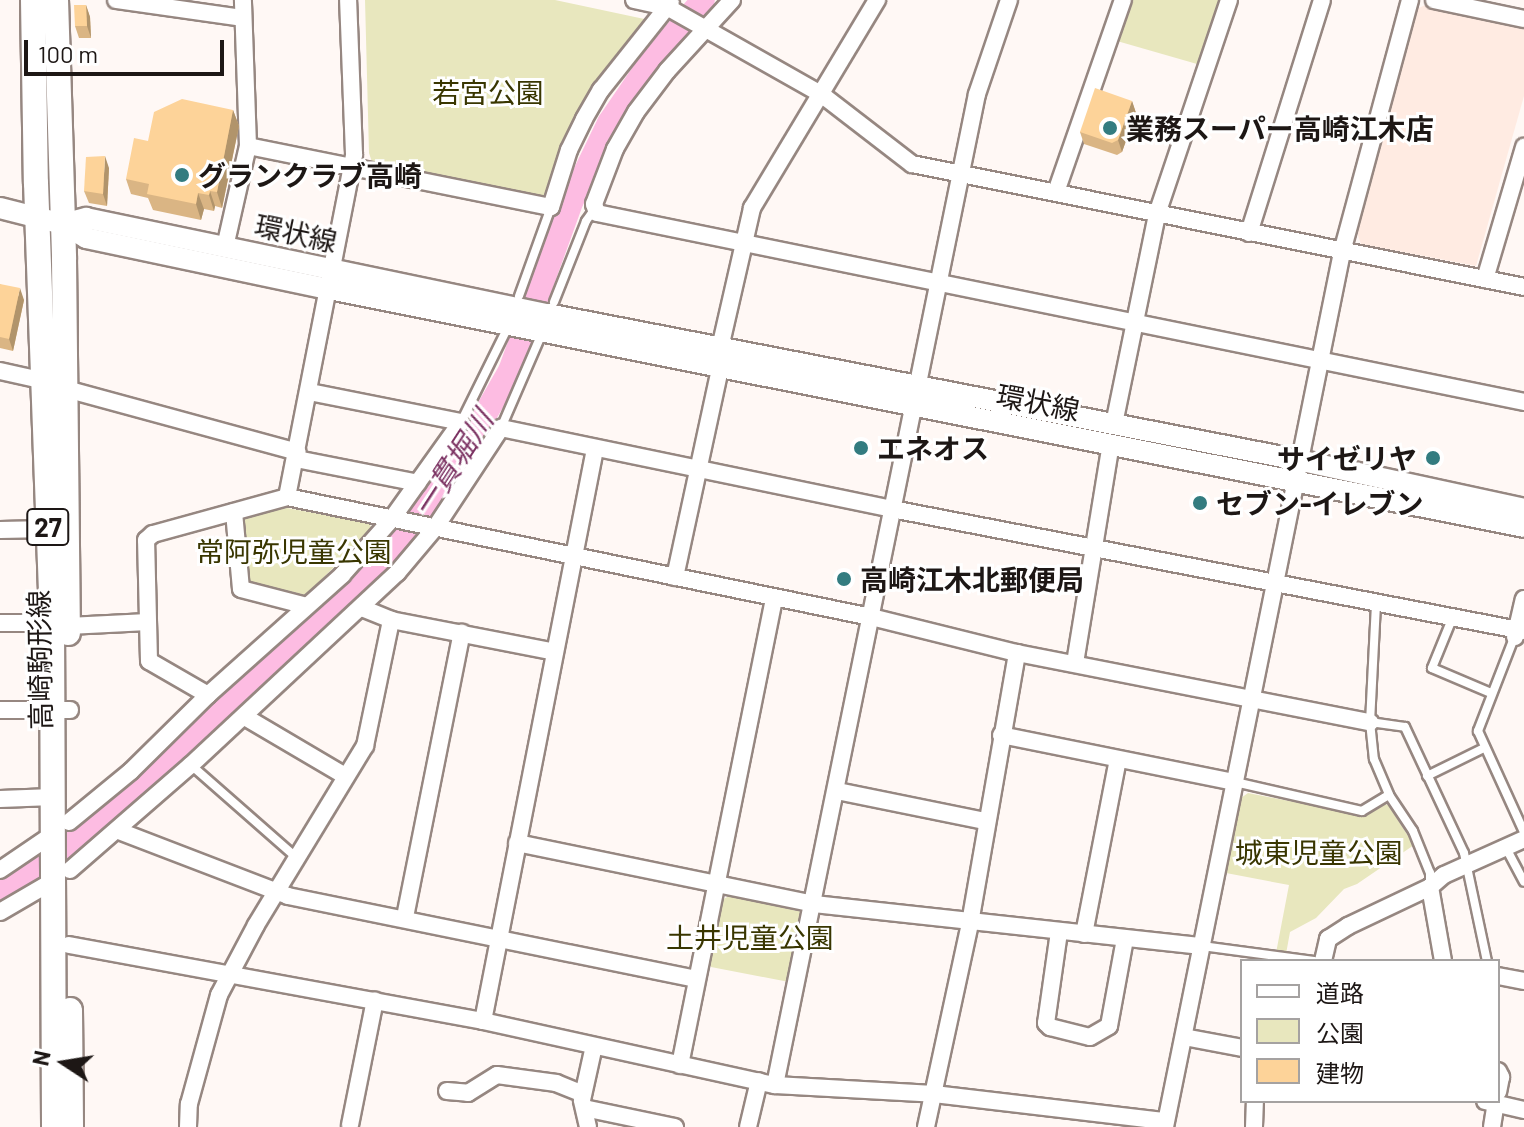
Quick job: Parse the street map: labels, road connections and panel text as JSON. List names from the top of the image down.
{
  "streets": {
    "main road": ["27", "高崎駒形線"],
    "street": ["環状線"]
  },
  "crossings": [
    ["環状線", "高崎駒形線"]
  ],
  "water": ["一貫堀川"],
  "parks": [
    "若宮公園",
    "常阿弥児童公園",
    "城東児童公園",
    "土井児童公園"
  ],
  "places": [
    "業務スーパー高崎江木店",
    "グランクラブ高崎",
    "エネオス",
    "サイゼリヤ",
    "セブン-イレブン",
    "高崎江木北郵便局"
  ],
  "legend": ["道路", "公園", "建物"],
  "scale_bar": "100 m",
  "north": "left"
}
